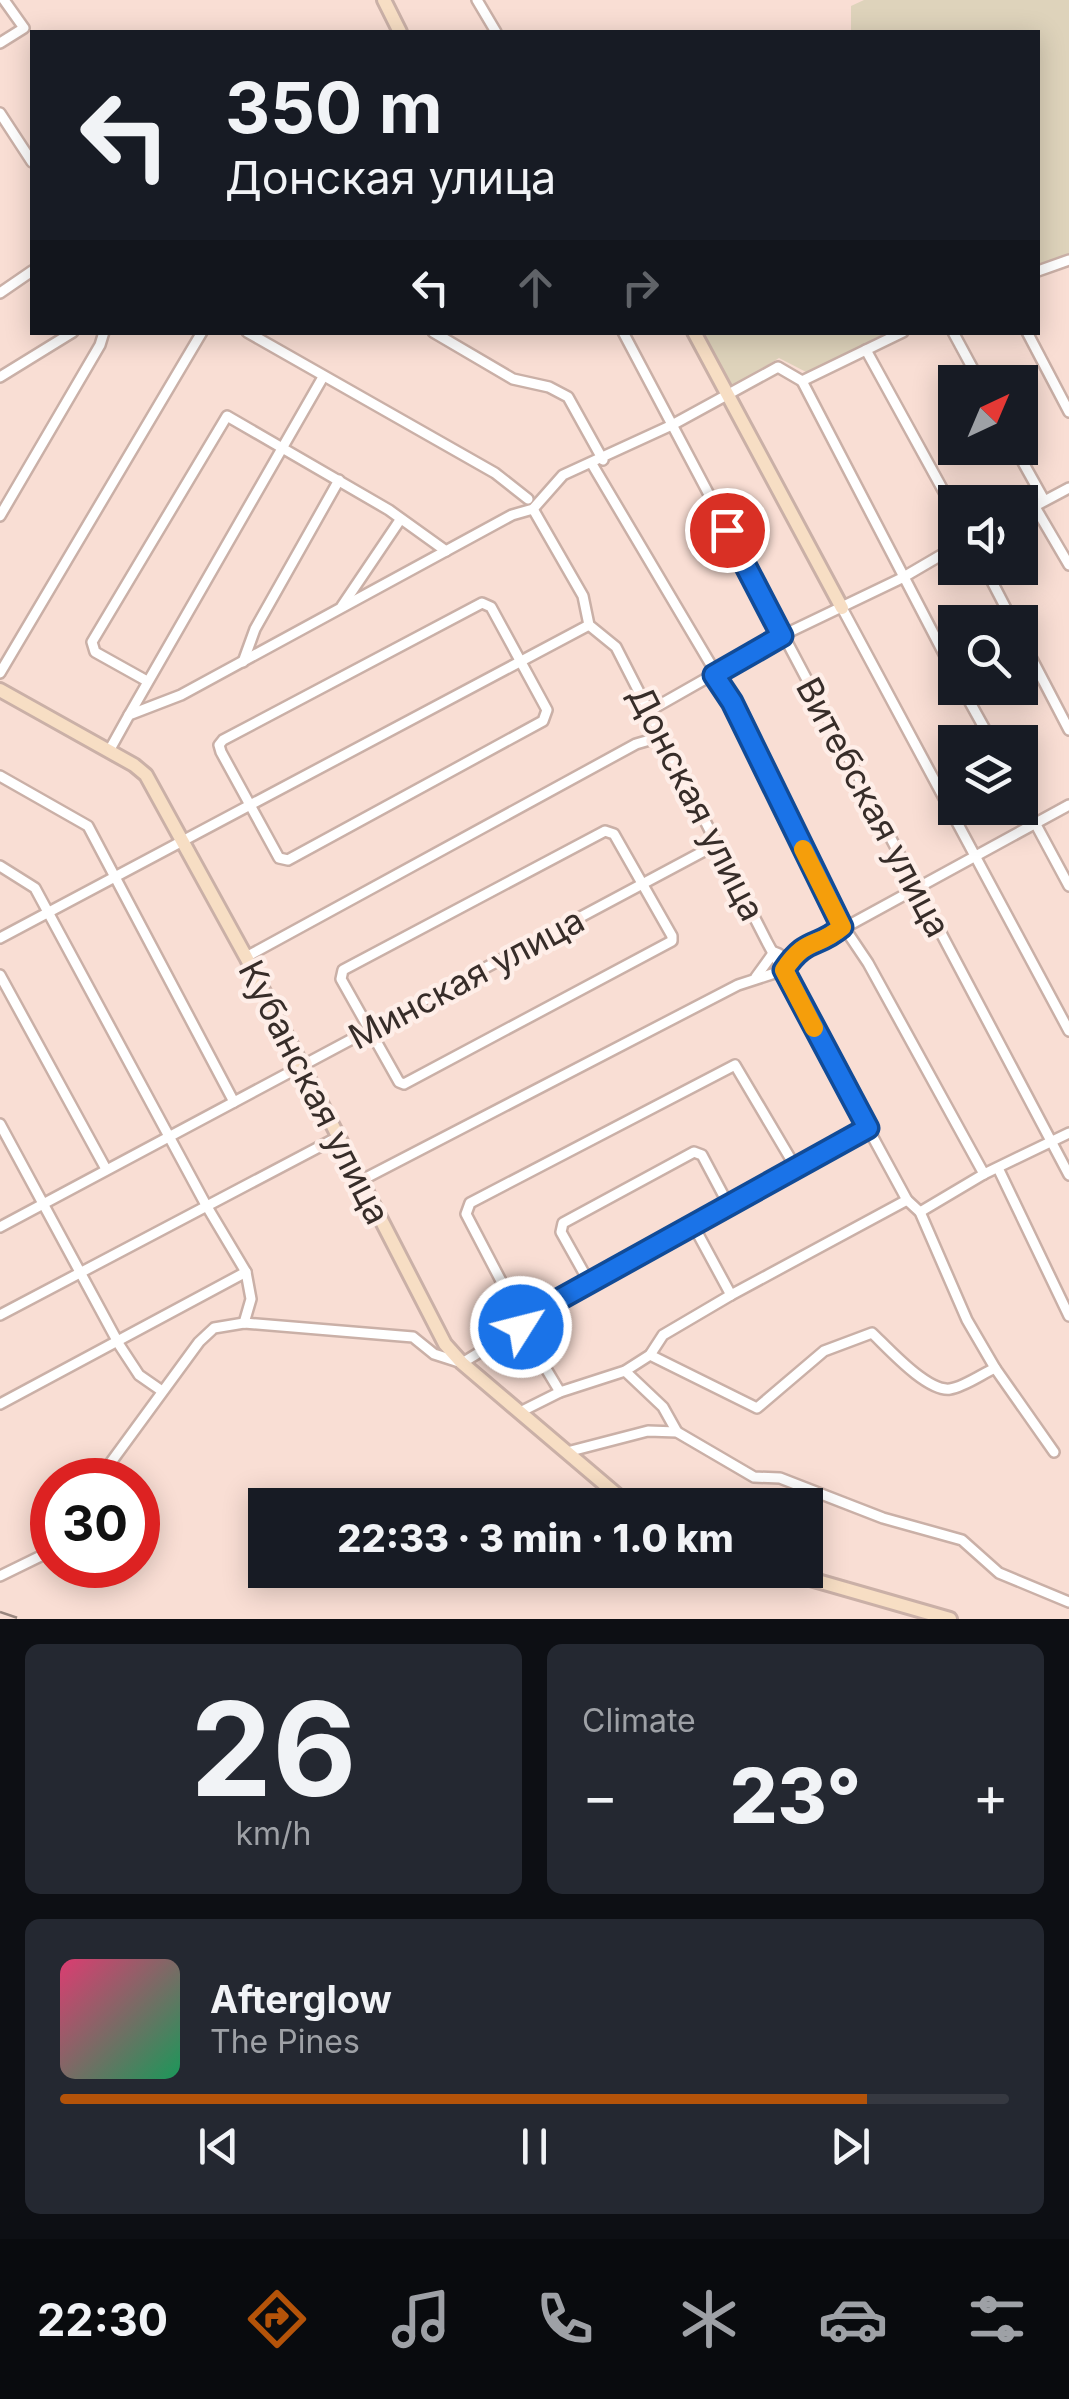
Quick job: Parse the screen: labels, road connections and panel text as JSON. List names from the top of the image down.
{
  "streets": {
    "street": [
      "Донская улица",
      "Витебская улица",
      "Минская улица",
      "Кубанская улица"
    ]
  },
  "crossings": [
    ["Донская улица", "Минская улица"],
    ["Минская улица", "Кубанская улица"]
  ],
  "north": "top right",
  "page": {
    "turn": ["350 m", "Донская улица"],
    "limit": "30",
    "trip": "22:33 · 3 min · 1.0 km",
    "tile": [
      ["26", "km/h"],
      "Climate"
    ],
    "heat": ["−", "23°", "+"],
    "song": ["Afterglow", "The Pines"],
    "tabs": "22:30"
  }
}
